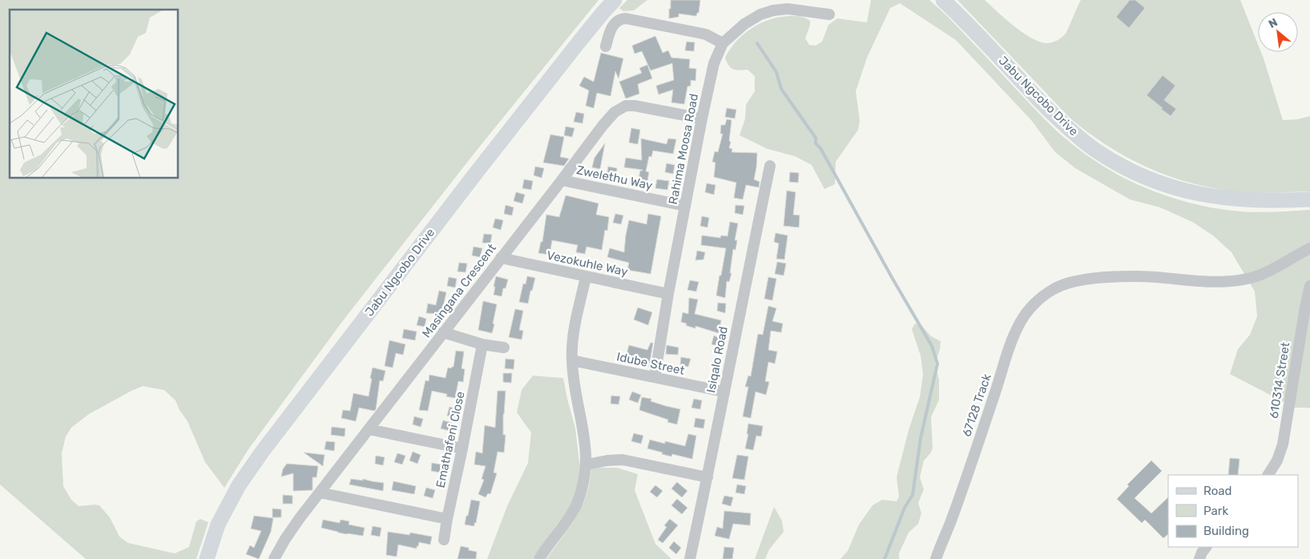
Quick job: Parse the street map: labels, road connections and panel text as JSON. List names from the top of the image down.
{
  "streets": {
    "main road": ["Jabu Ngcobo Drive"],
    "street": [
      "Rahima Moosa Road",
      "Zwelethu Way",
      "Vezokuhle Way",
      "Masingana Crescent",
      "Isiqalo Road",
      "Idube Street",
      "610314 Street",
      "67128 Track",
      "Emathafeni Close"
    ]
  },
  "crossings": [
    ["Rahima Moosa Road", "Zwelethu Way"],
    ["Rahima Moosa Road", "Vezokuhle Way"],
    ["Rahima Moosa Road", "Masingana Crescent"],
    ["Rahima Moosa Road", "Idube Street"],
    ["Zwelethu Way", "Masingana Crescent"],
    ["Vezokuhle Way", "Masingana Crescent"],
    ["Isiqalo Road", "Idube Street"]
  ],
  "legend": ["Road", "Park", "Building"],
  "north": "top left"
}
